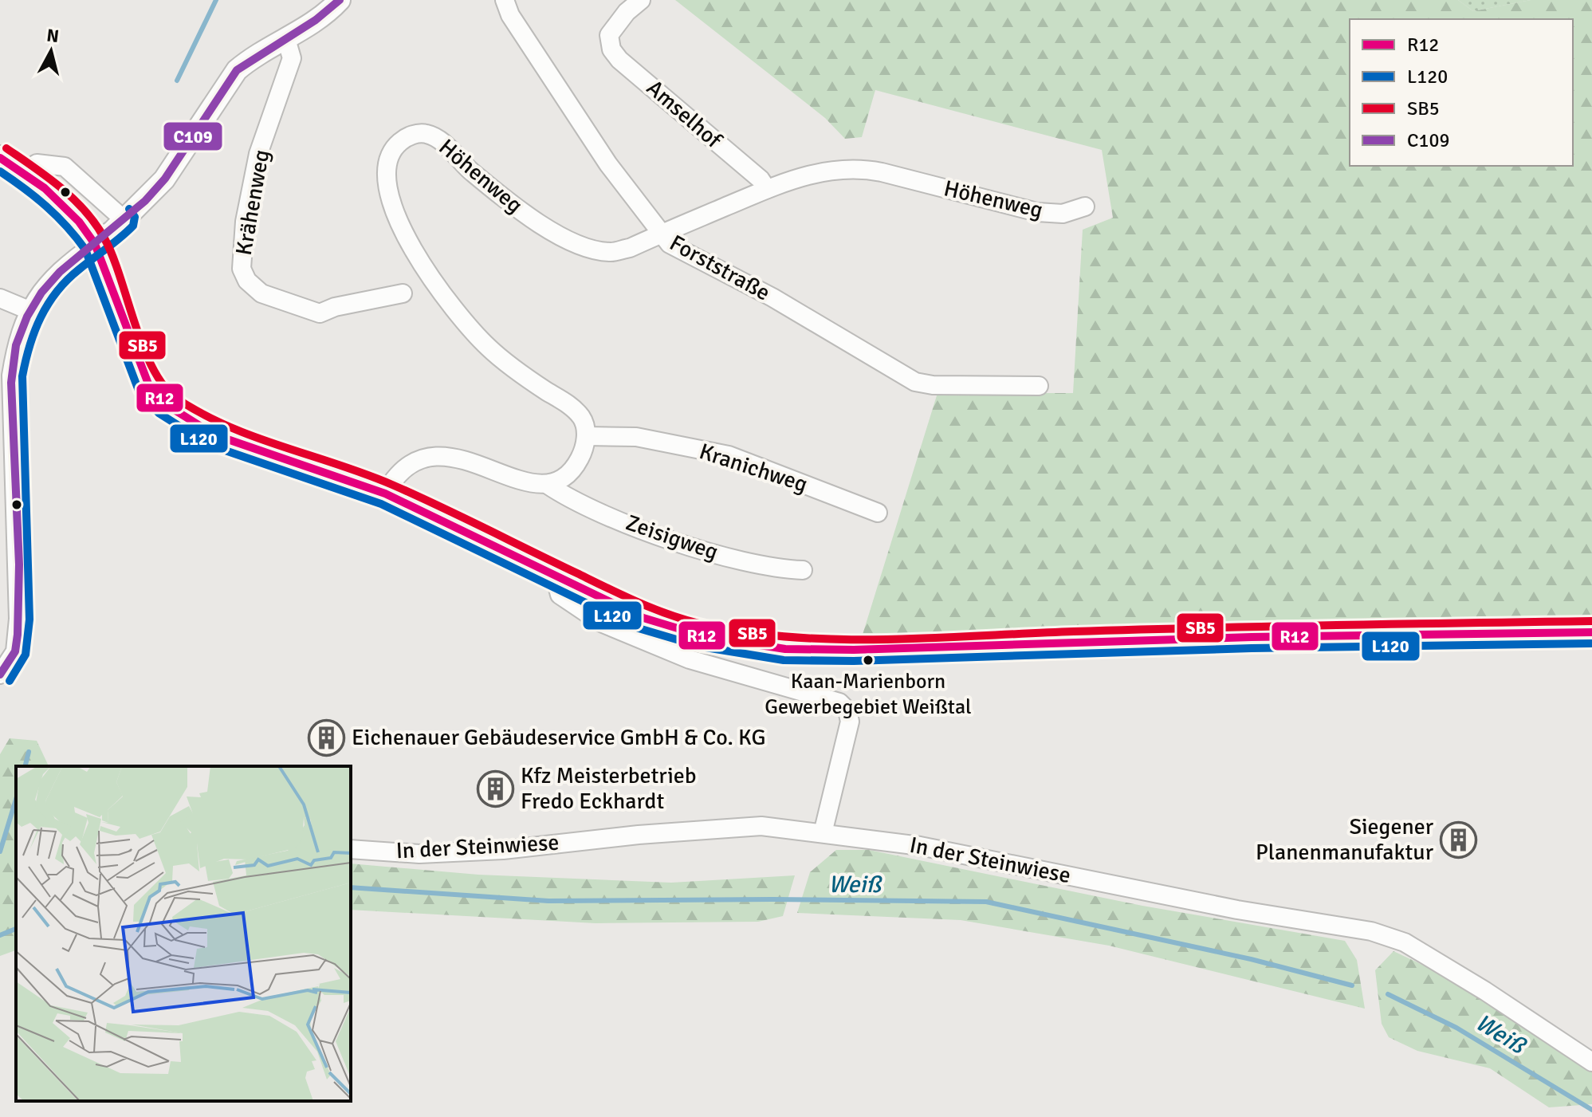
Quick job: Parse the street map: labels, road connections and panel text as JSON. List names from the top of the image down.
{
  "streets": {
    "street": [
      "Amselhof",
      "Höhenweg",
      "Krähenweg",
      "Forststraße",
      "Kranichweg",
      "Zeisigweg",
      "In der Steinwiese"
    ]
  },
  "crossings": [
    ["Amselhof", "Höhenweg"],
    ["Höhenweg", "Forststraße"],
    ["Höhenweg", "Kranichweg"]
  ],
  "water": ["Weiß"],
  "places": {
    "other": ["Kaan-Marienborn Gewerbegebiet Weißtal"],
    "building": ["Eichenauer Gebäudeservice GmbH & Co. KG", "Kfz Meisterbetrieb Fredo Eckhardt", "Siegener Planenmanufaktur"]
  },
  "lines": [
    "transit line C109",
    "transit line SB5",
    "transit line R12",
    "transit line L120"
  ],
  "legend": [
    "R12",
    "L120",
    "SB5",
    "C109"
  ],
  "north": "top"
}
